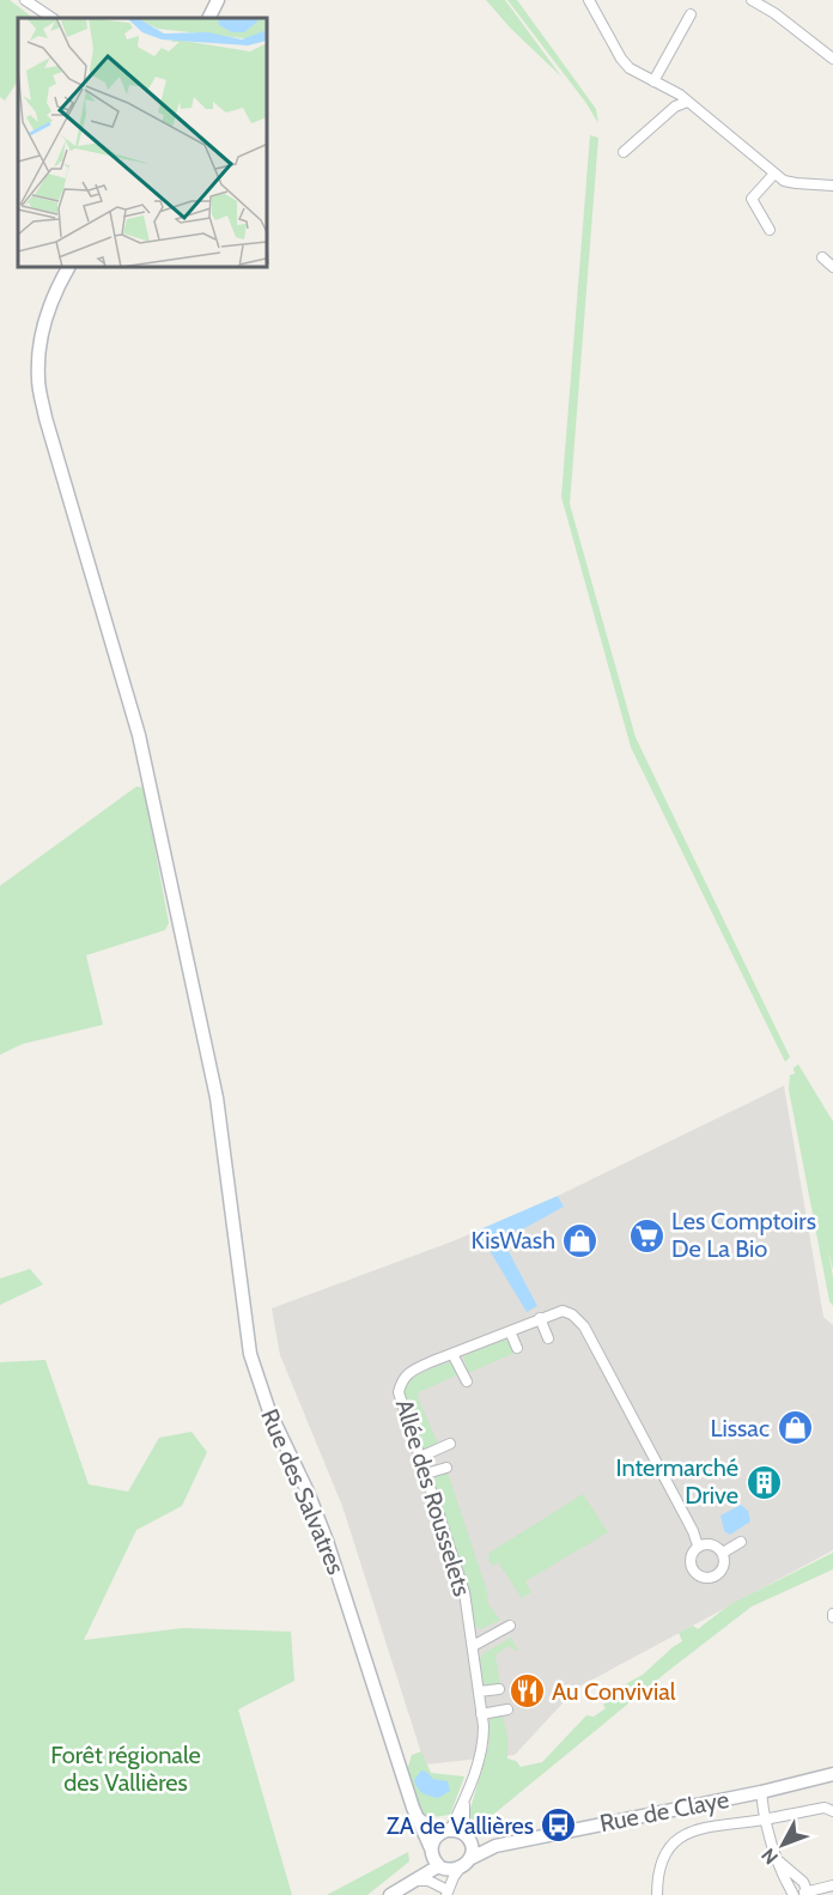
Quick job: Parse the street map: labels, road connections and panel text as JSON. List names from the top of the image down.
{
  "streets": {
    "street": ["Rue des Salvatres", "Allée des Rousselets", "Rue de Claye"]
  },
  "crossings": [
    ["Rue des Salvatres", "Allée des Rousselets"],
    ["Rue des Salvatres", "Rue de Claye"],
    ["Allée des Rousselets", "Rue de Claye"]
  ],
  "parks": ["Forêt régionale des Vallières"],
  "places": {
    "supermarket": ["Les Comptoirs De La Bio"],
    "shop": ["KisWash", "Lissac"],
    "building": ["Intermarché Drive"],
    "restaurant": ["Au Convivial"],
    "bus stop": ["ZA de Vallières"]
  },
  "north": "bottom left"
}
